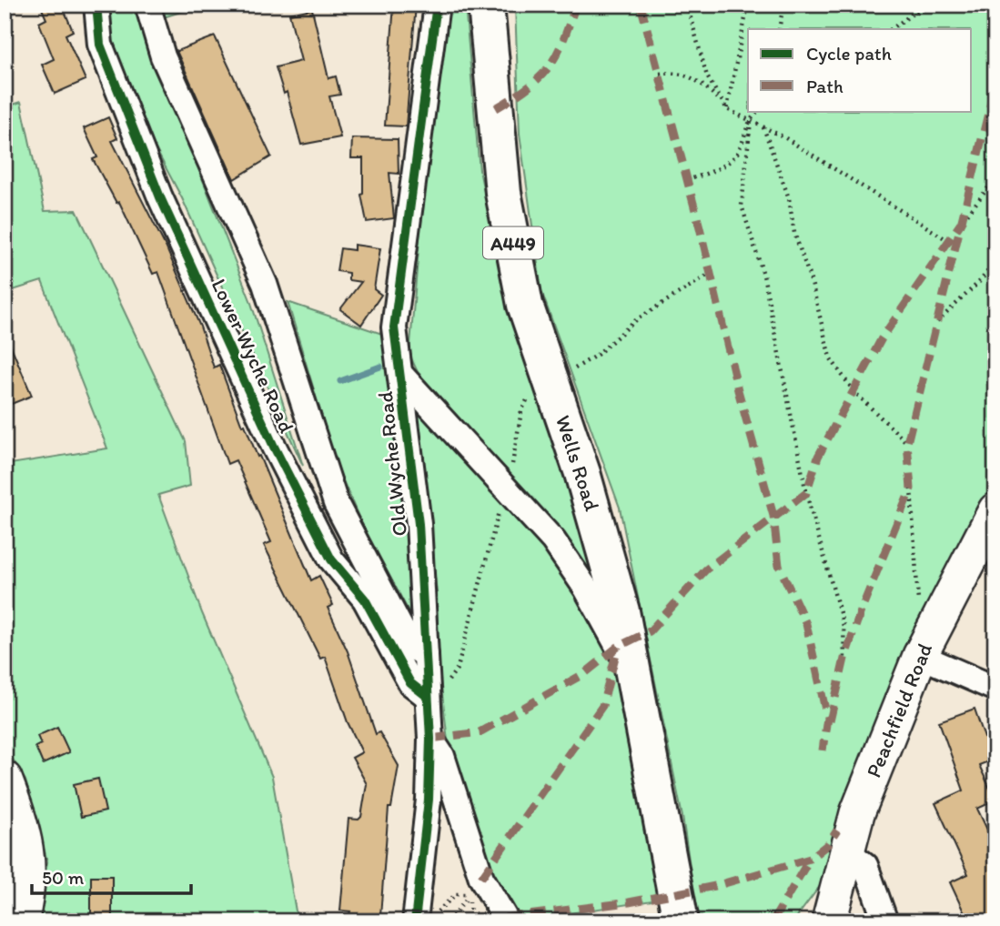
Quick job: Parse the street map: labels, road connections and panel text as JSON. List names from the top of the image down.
{
  "streets": {
    "highway": ["A449", "Wells Road"],
    "street": ["Lower Wyche Road", "Old Wyche Road", "Peachfield Road"]
  },
  "crossings": [
    ["Lower Wyche Road", "Old Wyche Road"]
  ],
  "legend": ["Cycle path", "Path"],
  "scale_bar": "50 m"
}
